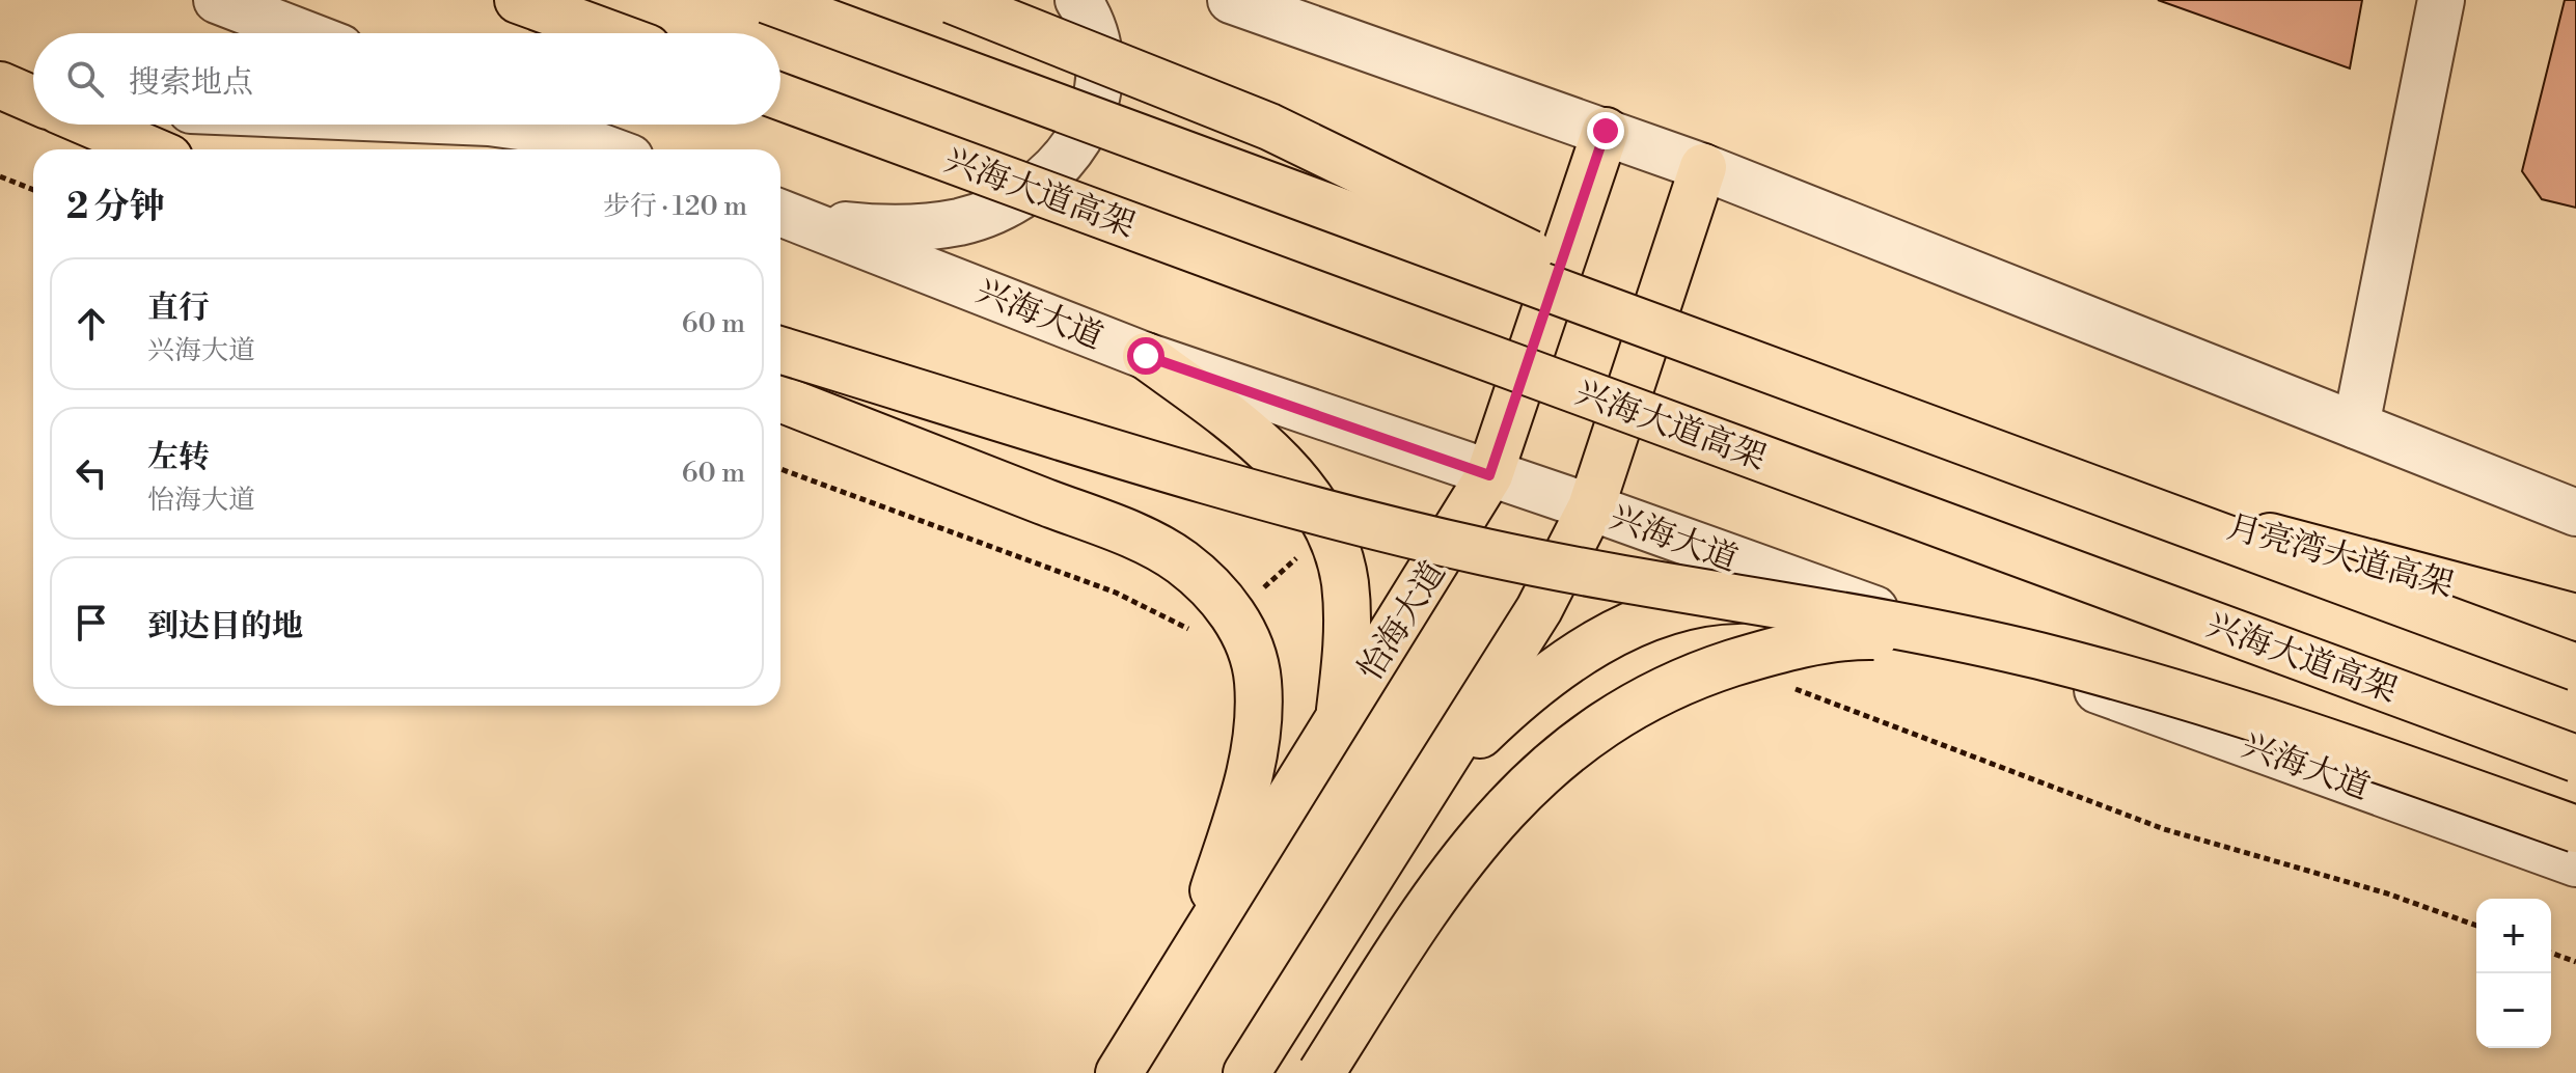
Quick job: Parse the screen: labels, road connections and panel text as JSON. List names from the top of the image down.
{
  "streets": {
    "main road": ["兴海大道高架", "月亮湾大道高架", "怡海大道"],
    "street": ["兴海大道"]
  },
  "crossings": [
    ["兴海大道", "怡海大道"]
  ],
  "page": {
    "search": "搜索地点",
    "heading": ["2 分钟", "步行 · 120 m"],
    "list": [
      ["直行", "兴海大道", "60 m"],
      ["左转", "怡海大道", "60 m"],
      "到达目的地"
    ],
    "map_buttons": ["+", "−"]
  }
}
